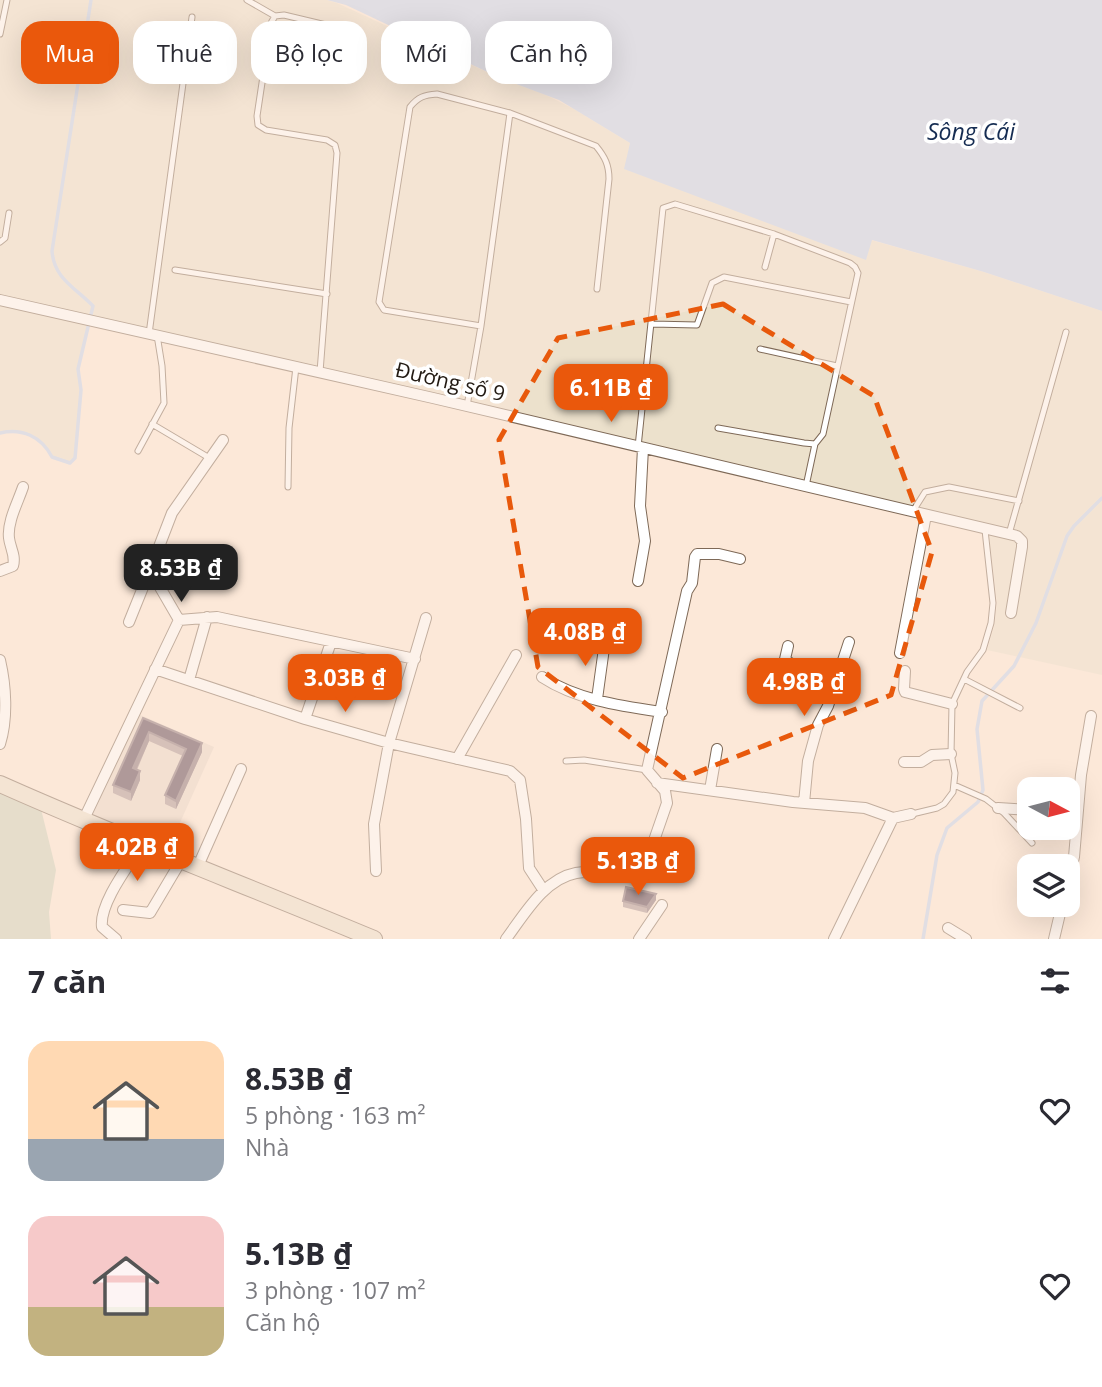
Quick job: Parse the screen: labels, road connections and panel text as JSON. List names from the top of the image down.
{
  "streets": {
    "street": ["Đường số 9"]
  },
  "water": ["Sông Cái"],
  "north": "right",
  "page": {
    "chip": [
      "Mua",
      "Thuê",
      "Bộ lọc",
      "Mới",
      "Căn hộ"
    ],
    "price": [
      "6.11B ₫",
      "8.53B ₫",
      "4.08B ₫",
      "3.03B ₫",
      "4.98B ₫",
      "4.02B ₫",
      "5.13B ₫"
    ],
    "heading": "7 căn",
    "list": [
      {
        "name": "8.53B ₫",
        "note": "5 phòng · 163 m² · Nhà"
      },
      {
        "name": "5.13B ₫",
        "note": "3 phòng · 107 m² · Căn hộ"
      }
    ]
  }
}
